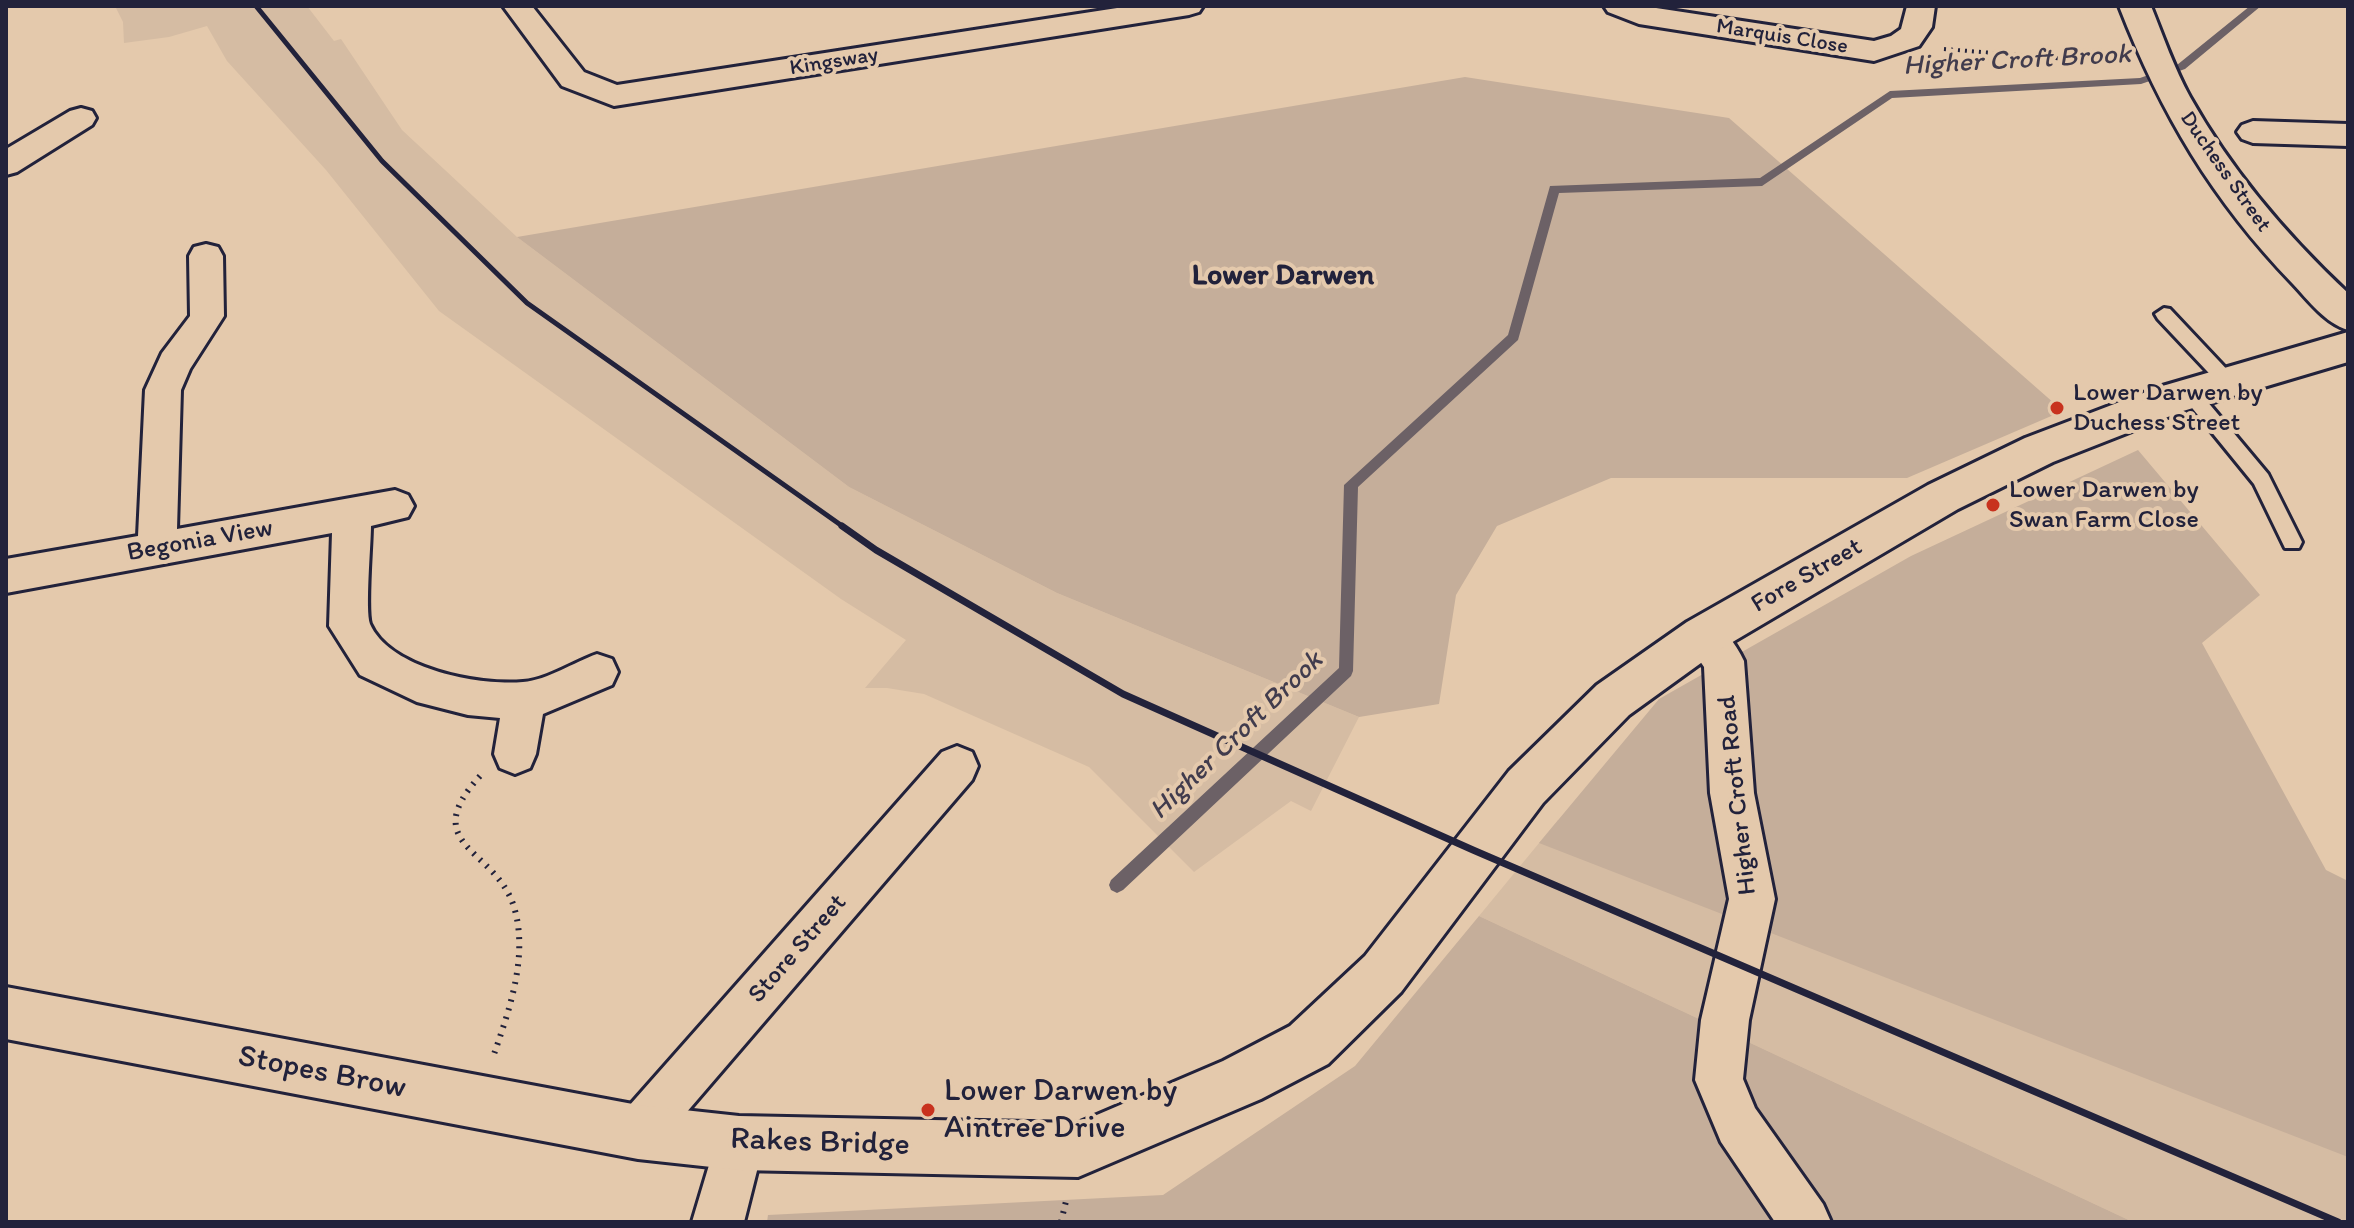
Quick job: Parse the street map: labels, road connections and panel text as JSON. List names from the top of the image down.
{
  "streets": {
    "main road": [
      "Duchess Street",
      "Fore Street",
      "Stopes Brow",
      "Rakes Bridge"
    ],
    "street": [
      "Marquis Close",
      "Kingsway",
      "Begonia View",
      "Higher Croft Road",
      "Store Street"
    ]
  },
  "crossings": [
    ["Fore Street", "Higher Croft Road"],
    ["Fore Street", "Rakes Bridge"],
    ["Store Street", "Stopes Brow"],
    ["Store Street", "Rakes Bridge"],
    ["Stopes Brow", "Rakes Bridge"]
  ],
  "districts": ["Lower Darwen"],
  "water": ["Higher Croft Brook"],
  "places": ["Lower Darwen by Duchess Street", "Lower Darwen by Swan Farm Close", "Lower Darwen by Aintree Drive"]
}
